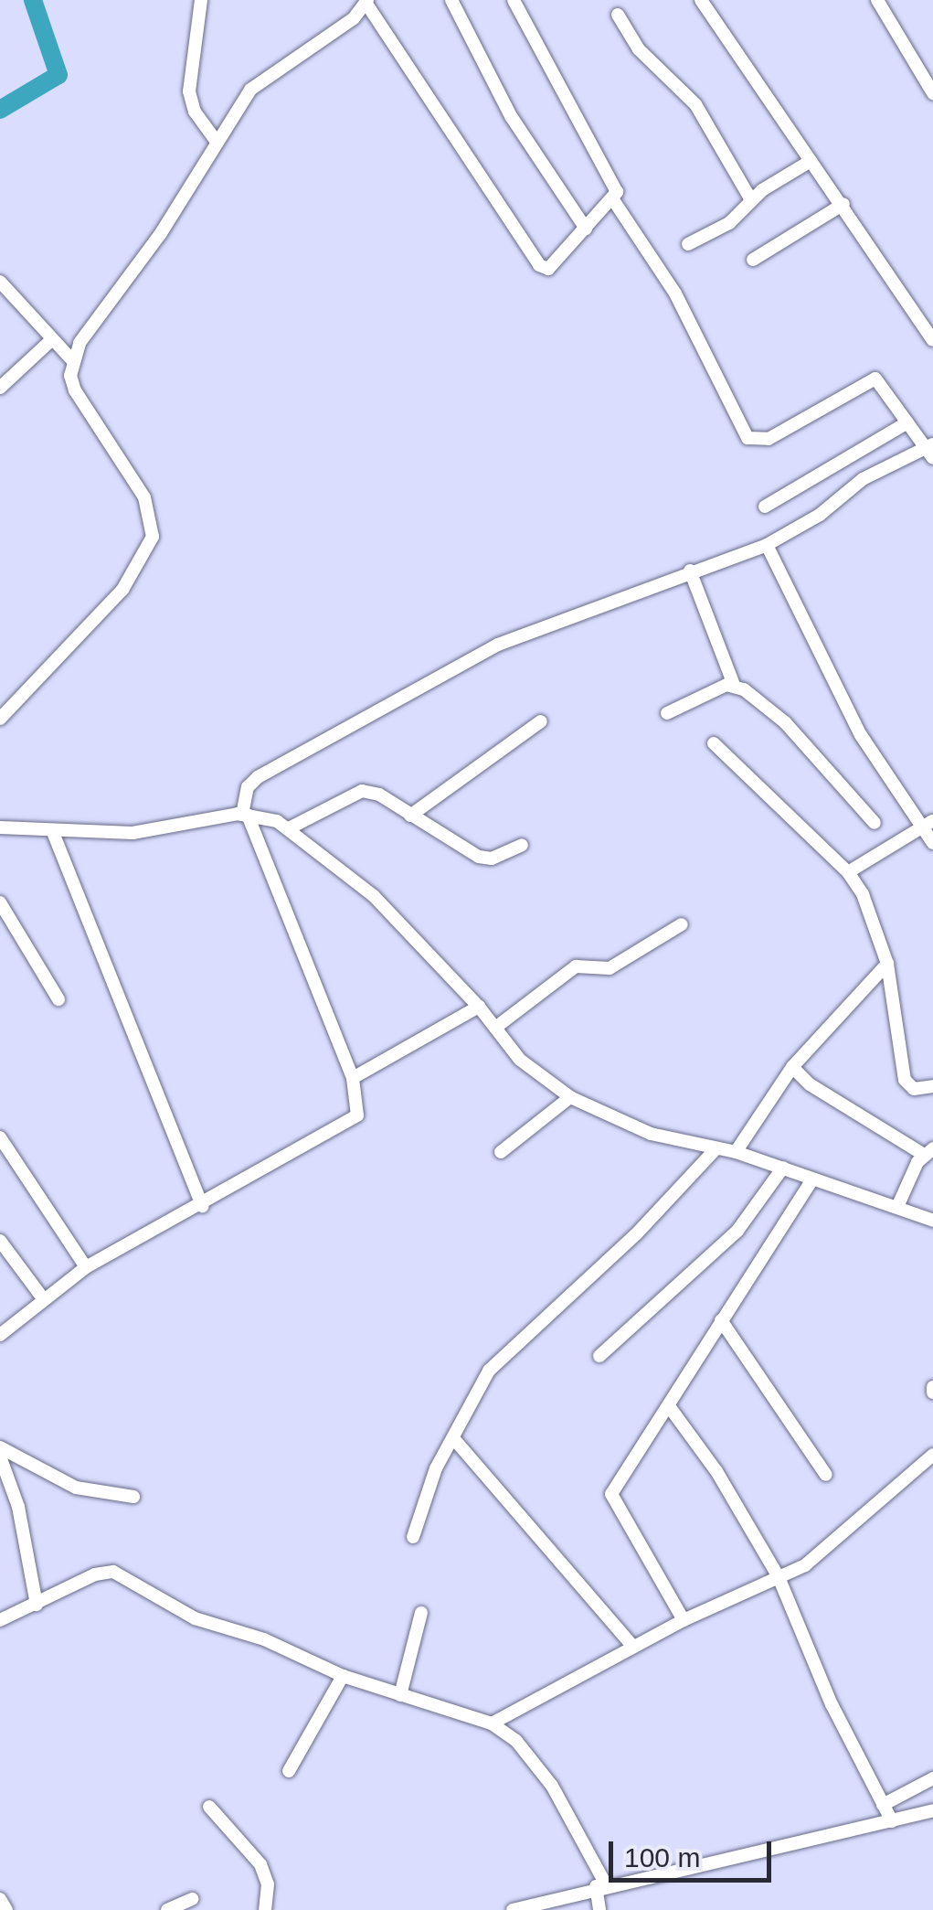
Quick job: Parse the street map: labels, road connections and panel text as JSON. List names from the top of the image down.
{
  "scale_bar": "100 m"
}
